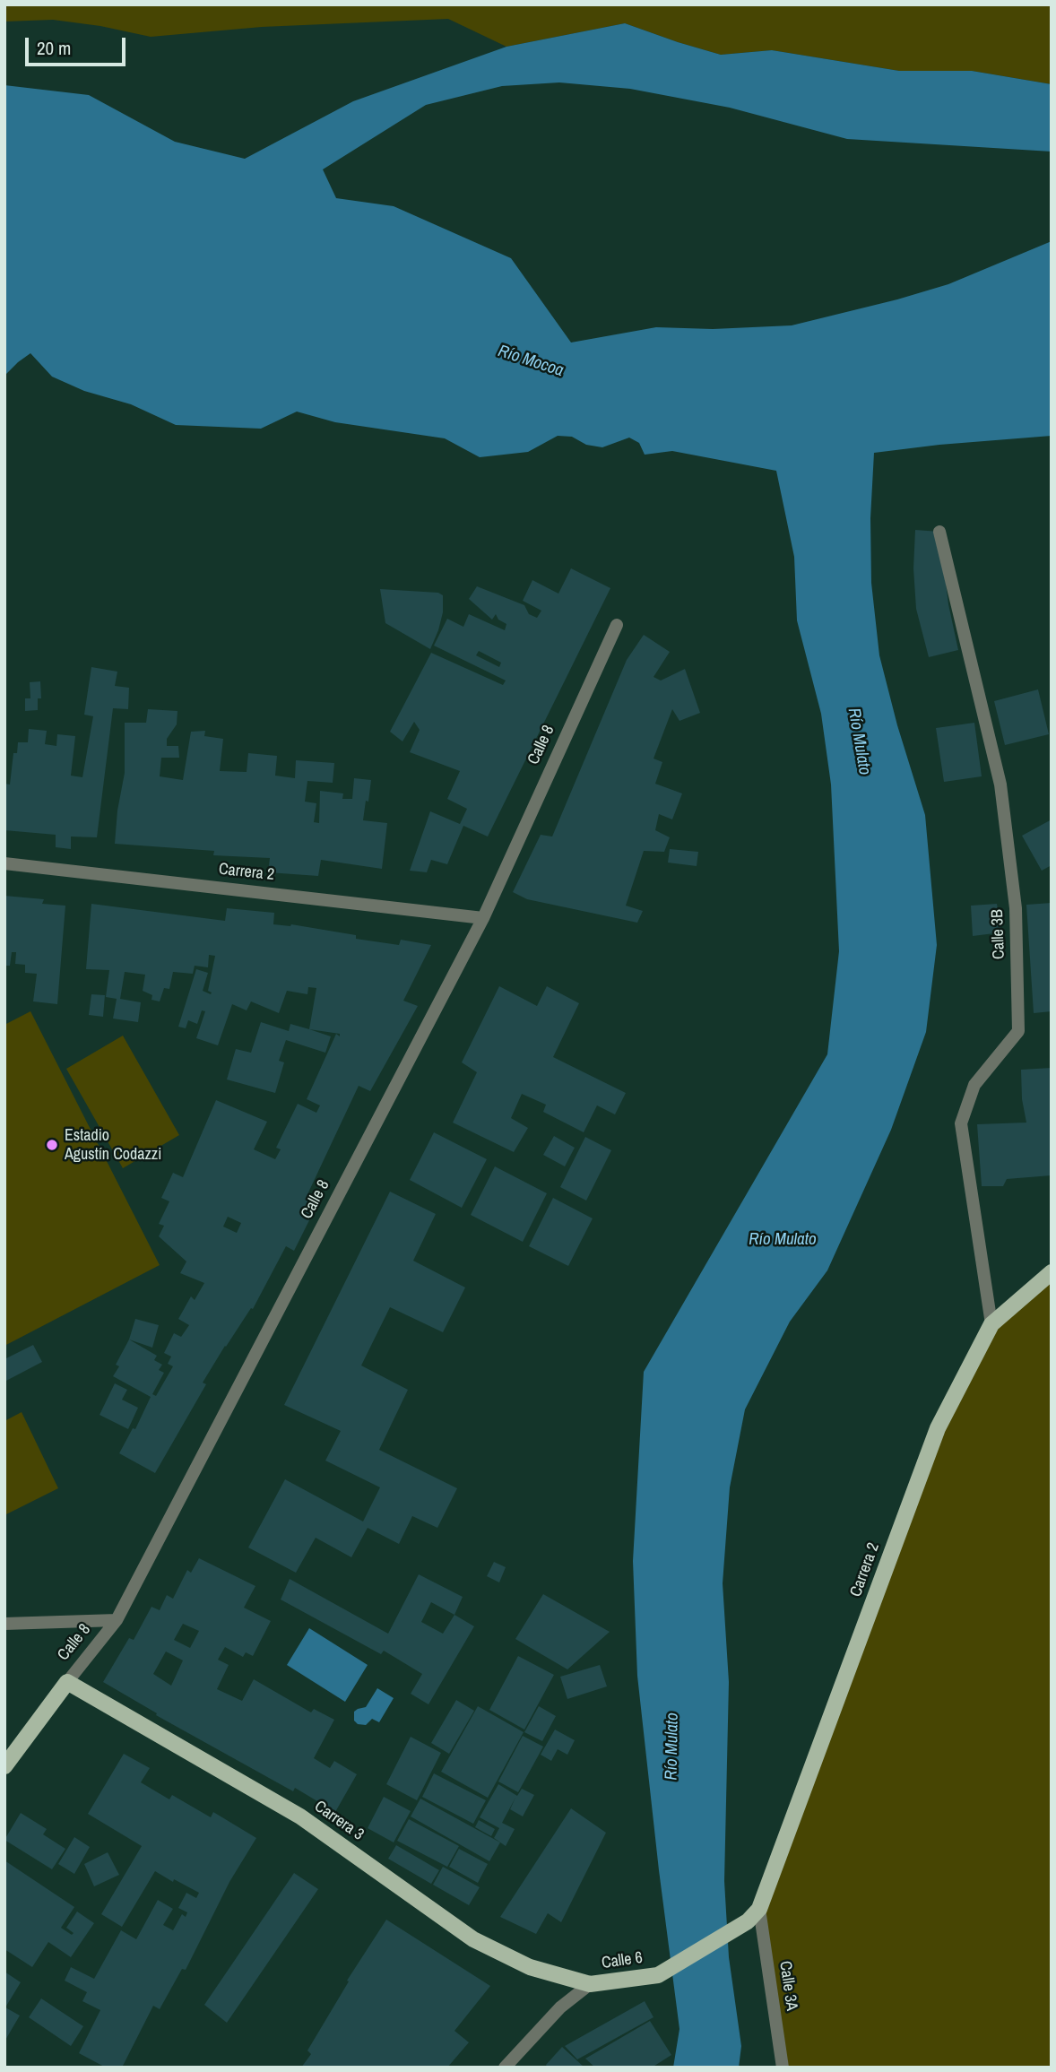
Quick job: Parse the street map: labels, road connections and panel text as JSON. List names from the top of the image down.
{
  "streets": {
    "main road": [
      "Calle 8",
      "Carrera 2",
      "Carrera 3",
      "Calle 6"
    ],
    "street": ["Calle 3B", "Calle 3A"]
  },
  "crossings": [
    ["Calle 8", "Carrera 2"],
    ["Calle 8", "Carrera 3"],
    ["Carrera 2", "Calle 3B"],
    ["Carrera 2", "Calle 6"],
    ["Carrera 2", "Calle 3A"],
    ["Carrera 3", "Calle 6"],
    ["Calle 6", "Calle 3A"]
  ],
  "water": ["Río Mocoa", "Río Mulato"],
  "places": ["Estadio Agustín Codazzi"],
  "scale_bar": "20 m"
}
